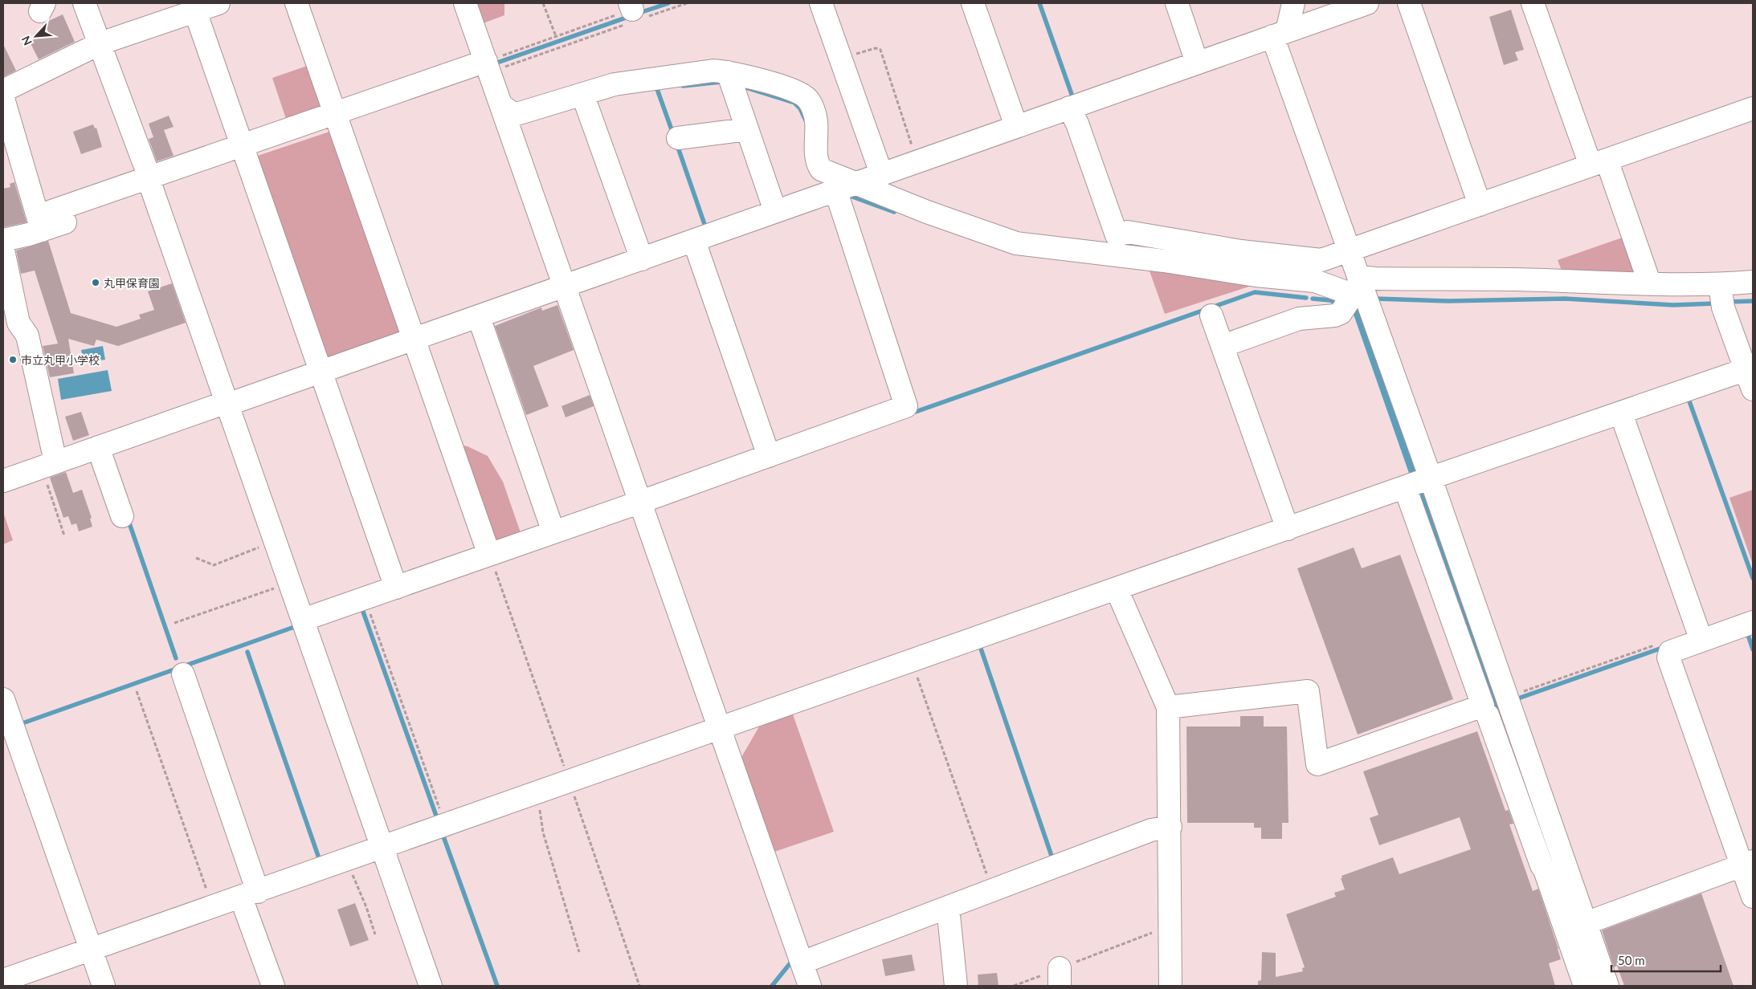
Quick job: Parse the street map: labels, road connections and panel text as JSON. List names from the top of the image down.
{
  "places": ["丸甲保育園", "市立丸甲小学校"],
  "scale_bar": "50 m",
  "north": "bottom left"
}
